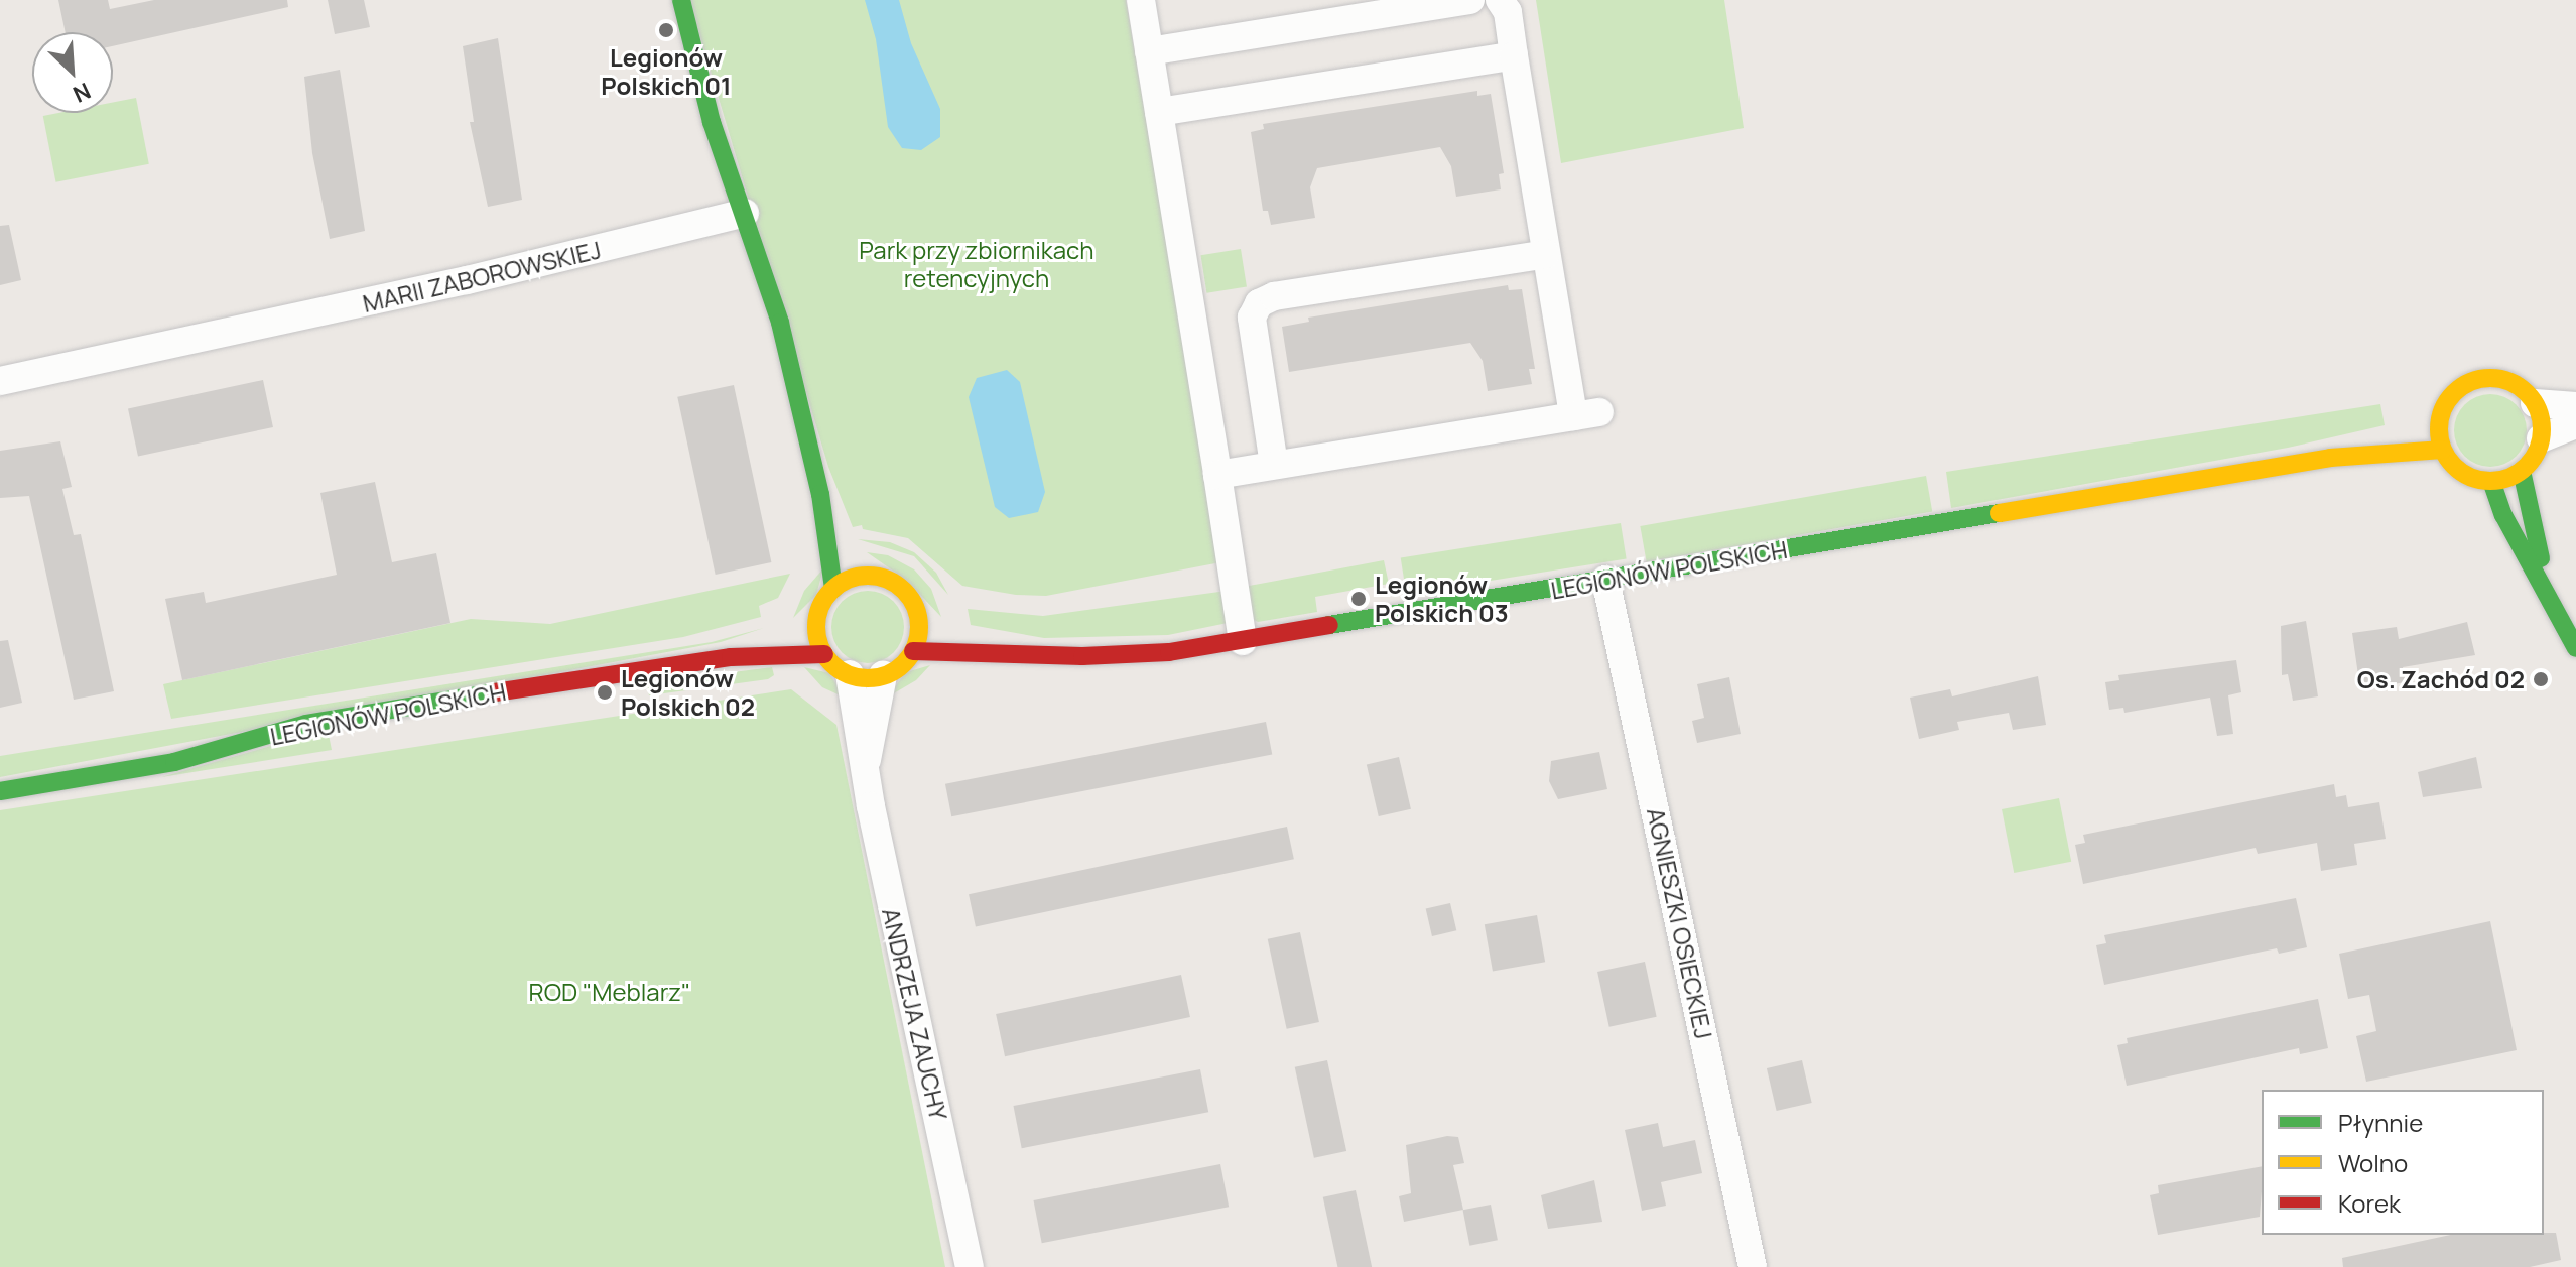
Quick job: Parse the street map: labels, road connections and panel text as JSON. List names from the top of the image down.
{
  "streets": {
    "street": [
      "MARII ZABOROWSKIEJ",
      "LEGIONÓW POLSKICH",
      "AGNIESZKI OSIECKIEJ",
      "ANDRZEJA ZAUCHY"
    ]
  },
  "crossings": [
    ["LEGIONÓW POLSKICH", "AGNIESZKI OSIECKIEJ"],
    ["LEGIONÓW POLSKICH", "ANDRZEJA ZAUCHY"]
  ],
  "parks": ["Park przy zbiornikach retencyjnych", "ROD \"Meblarz\""],
  "places": [
    "Legionów Polskich 01",
    "Legionów Polskich 03",
    "Os. Zachód 02",
    "Legionów Polskich 02"
  ],
  "legend": ["Płynnie", "Wolno", "Korek"],
  "north": "bottom right"
}
